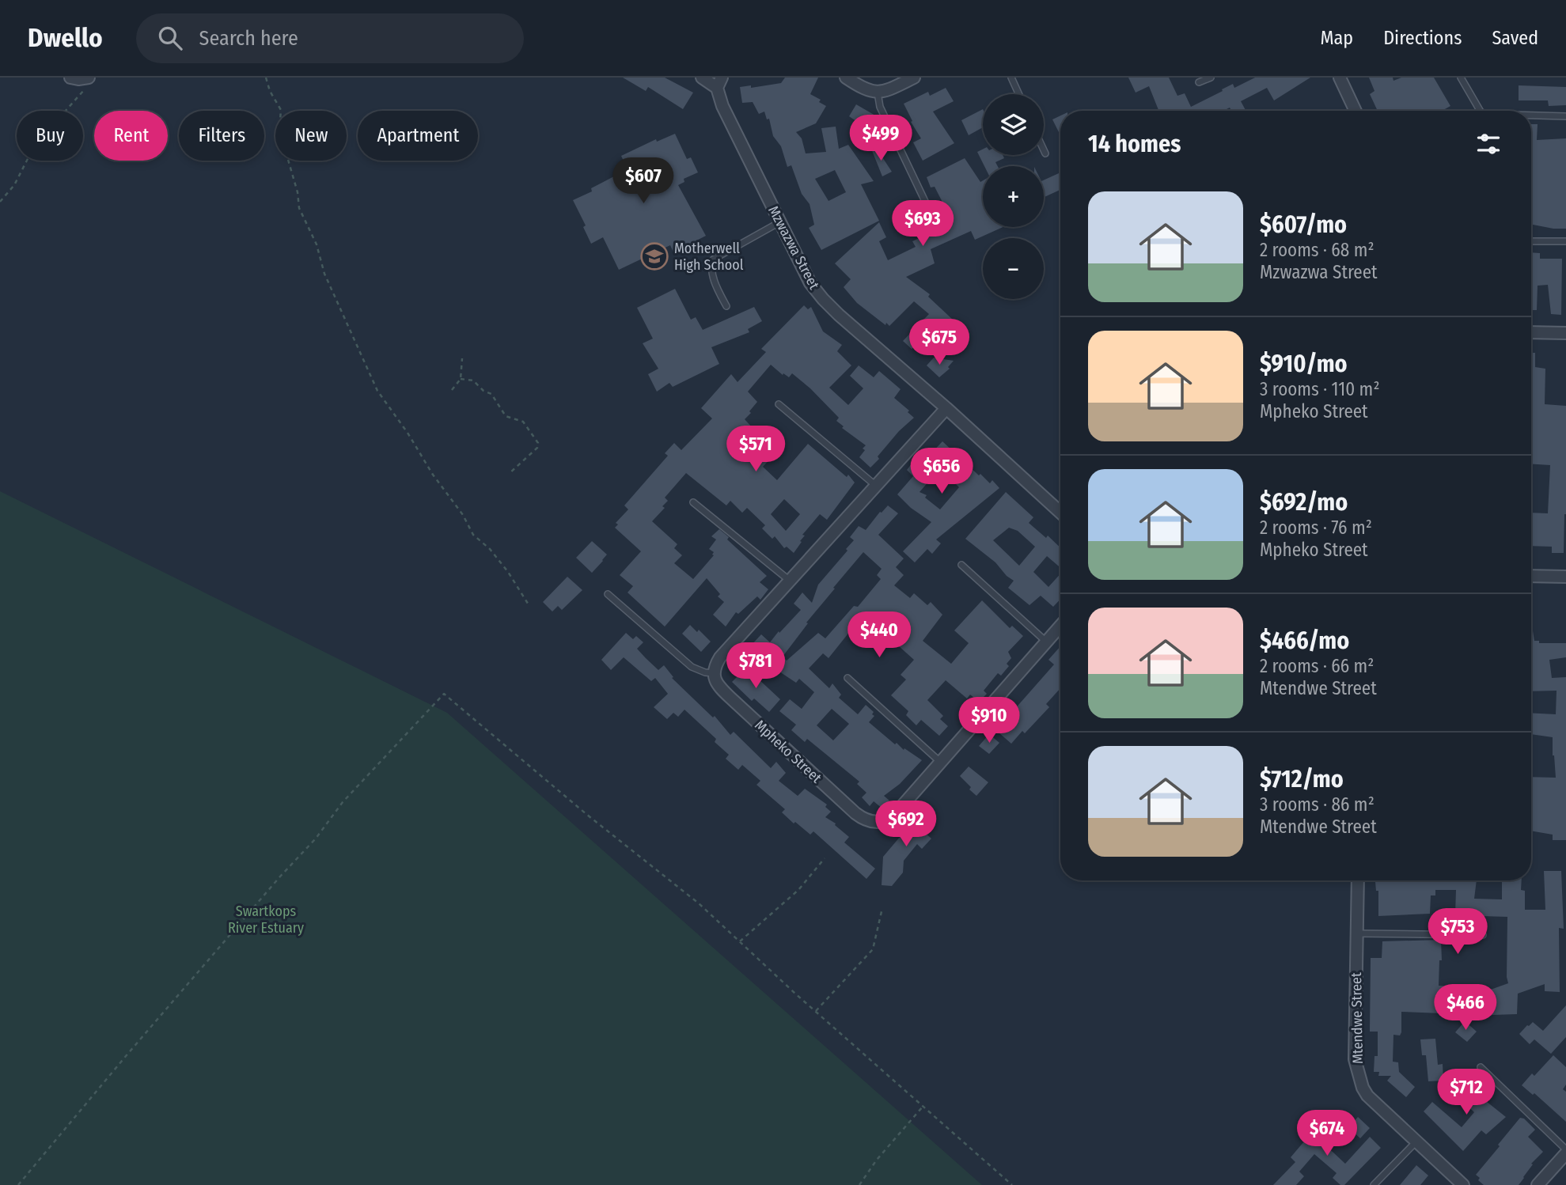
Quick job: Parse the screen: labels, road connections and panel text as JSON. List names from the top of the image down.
{
  "streets": {
    "street": ["Mzwazwa Street", "Mpheko Street", "Mtendwe Street"]
  },
  "parks": ["Swartkops River Estuary"],
  "places": {
    "school or university": ["Motherwell High School"]
  },
  "page": {
    "header": "Dwello",
    "search": "Search here",
    "nav": ["Map", "Directions", "Saved"],
    "map_buttons": ["+", "−"],
    "chip": [
      "Buy",
      "Rent",
      "Filters",
      "New",
      "Apartment"
    ],
    "heading": "14 homes",
    "price": [
      "$499",
      "$607",
      "$693",
      "$675",
      "$571",
      "$656",
      "$440",
      "$781",
      "$910",
      "$692",
      "$753",
      "$466",
      "$712",
      "$674"
    ],
    "list": [
      {
        "name": "$607/mo",
        "note": "2 rooms · 68 m² · Mzwazwa Street"
      },
      {
        "name": "$910/mo",
        "note": "3 rooms · 110 m² · Mpheko Street"
      },
      {
        "name": "$692/mo",
        "note": "2 rooms · 76 m² · Mpheko Street"
      },
      {
        "name": "$466/mo",
        "note": "2 rooms · 66 m² · Mtendwe Street"
      },
      {
        "name": "$712/mo",
        "note": "3 rooms · 86 m² · Mtendwe Street"
      }
    ]
  }
}
